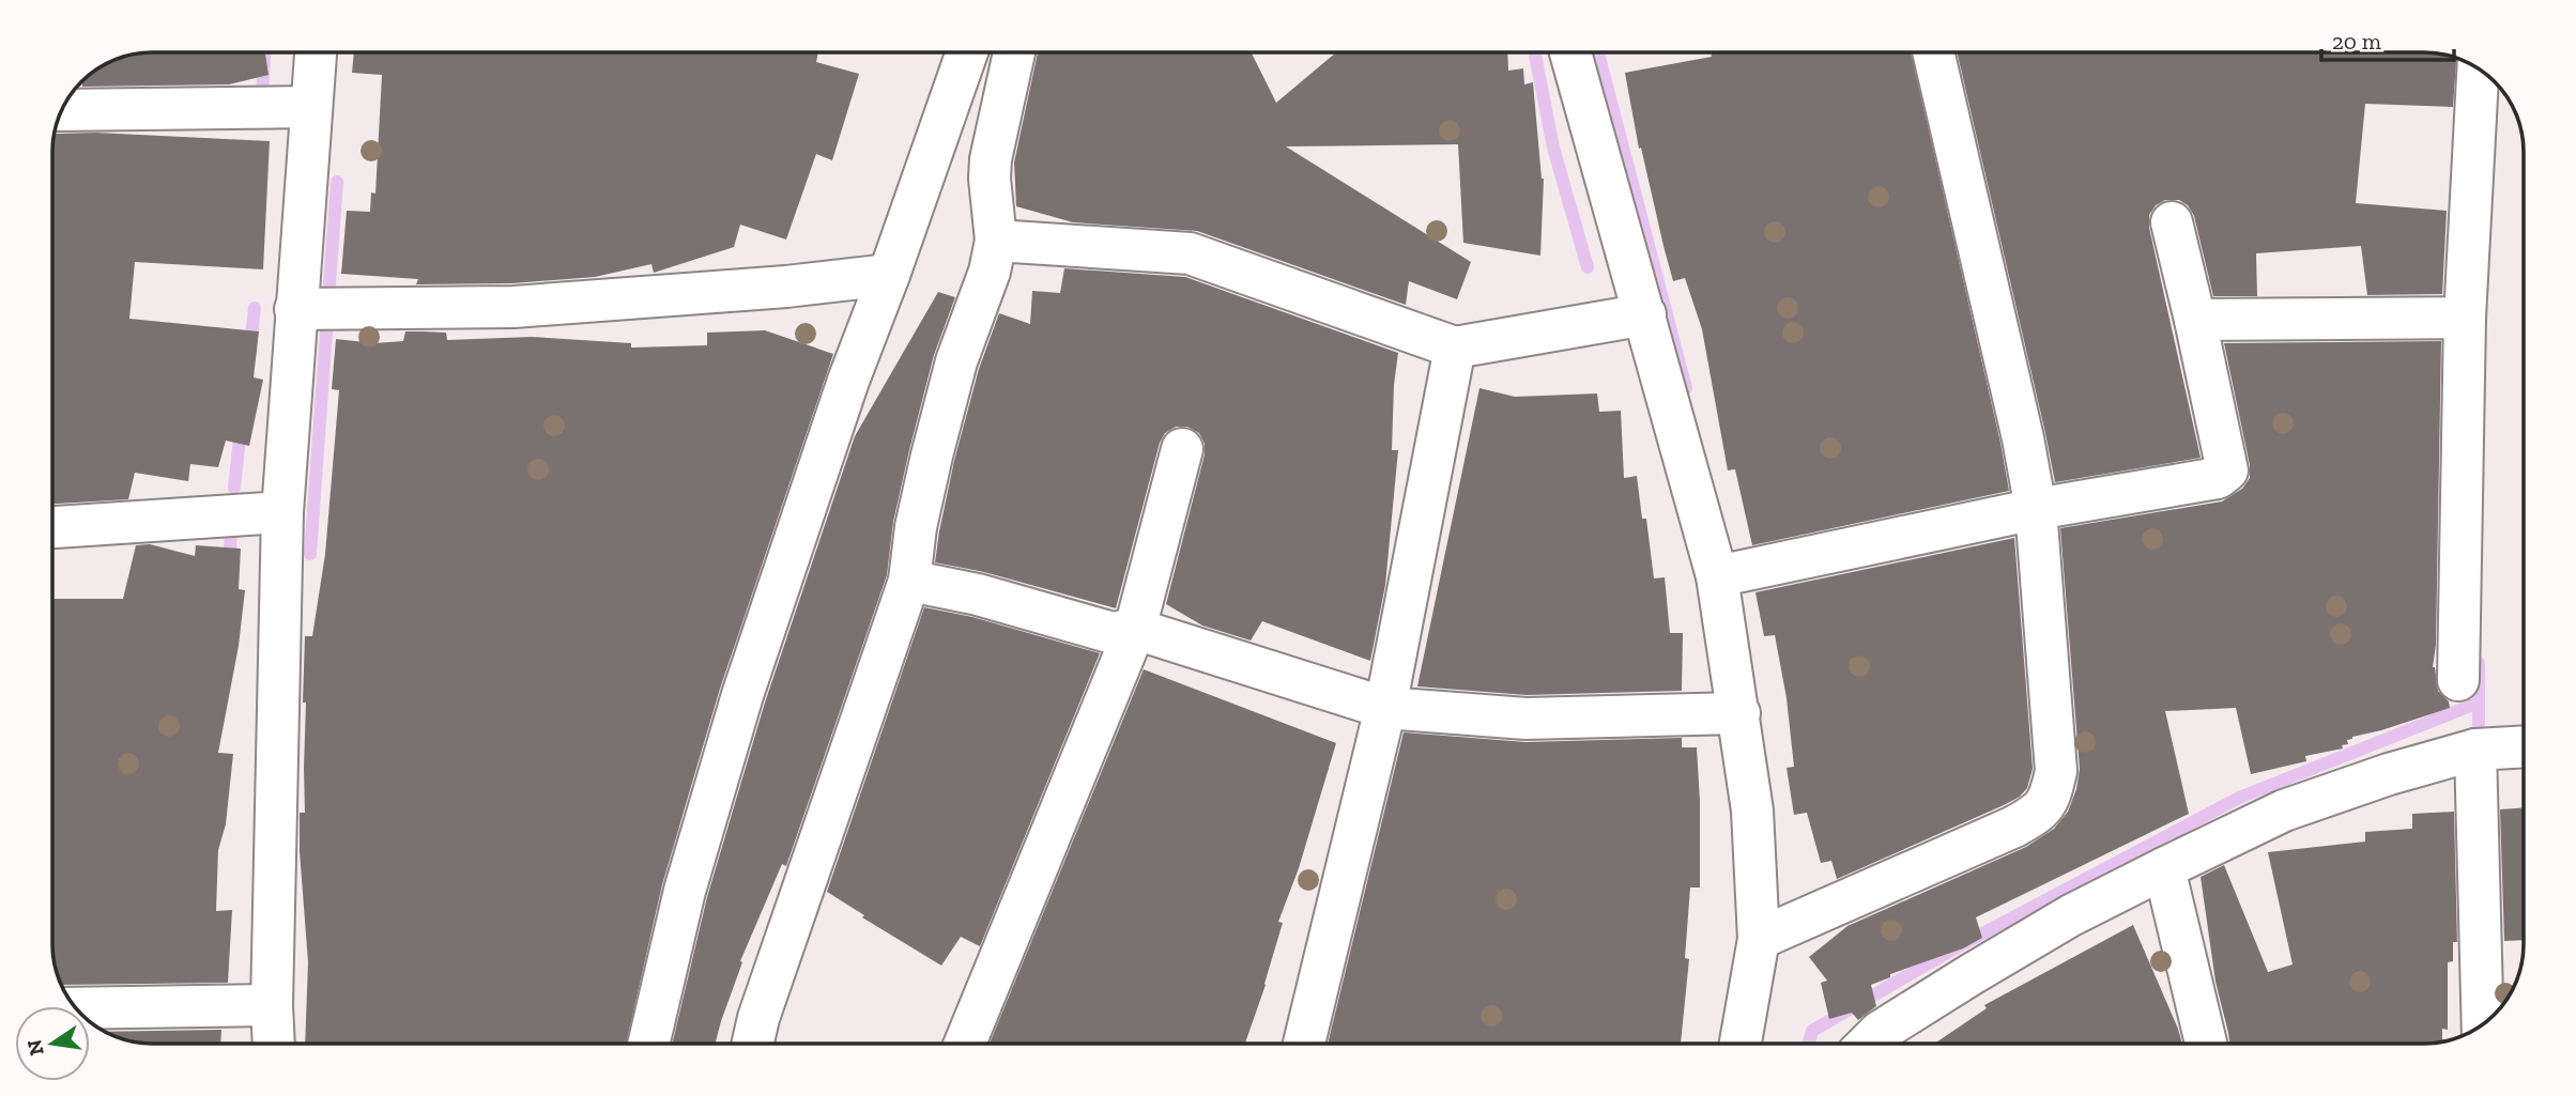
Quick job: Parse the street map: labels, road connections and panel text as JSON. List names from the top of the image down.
{
  "scale_bar": "20 m",
  "north": "left"
}
